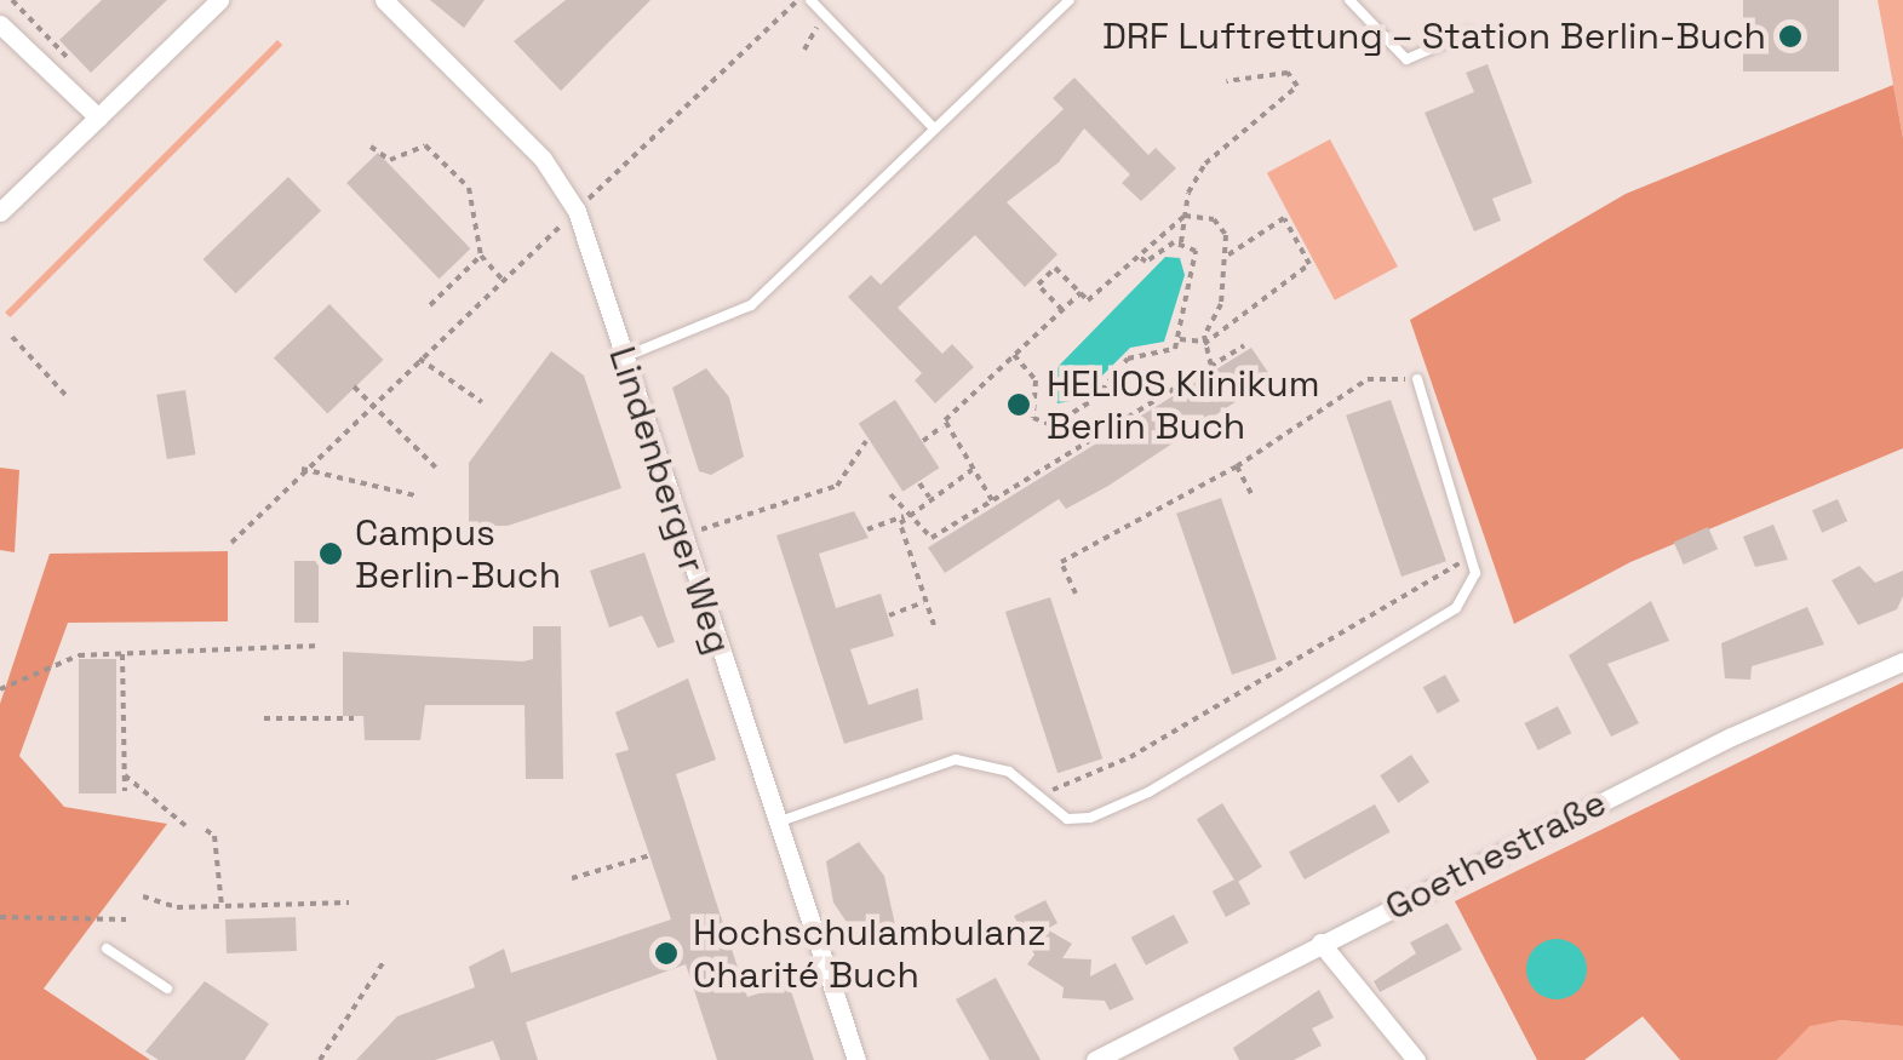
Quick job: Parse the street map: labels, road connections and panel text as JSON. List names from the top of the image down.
{
  "streets": {
    "street": ["Lindenberger Weg", "Goethestraße"]
  },
  "places": [
    "DRF Luftrettung – Station Berlin-Buch",
    "HELIOS Klinikum Berlin Buch",
    "Campus Berlin-Buch",
    "Hochschulambulanz Charité Buch"
  ]
}
